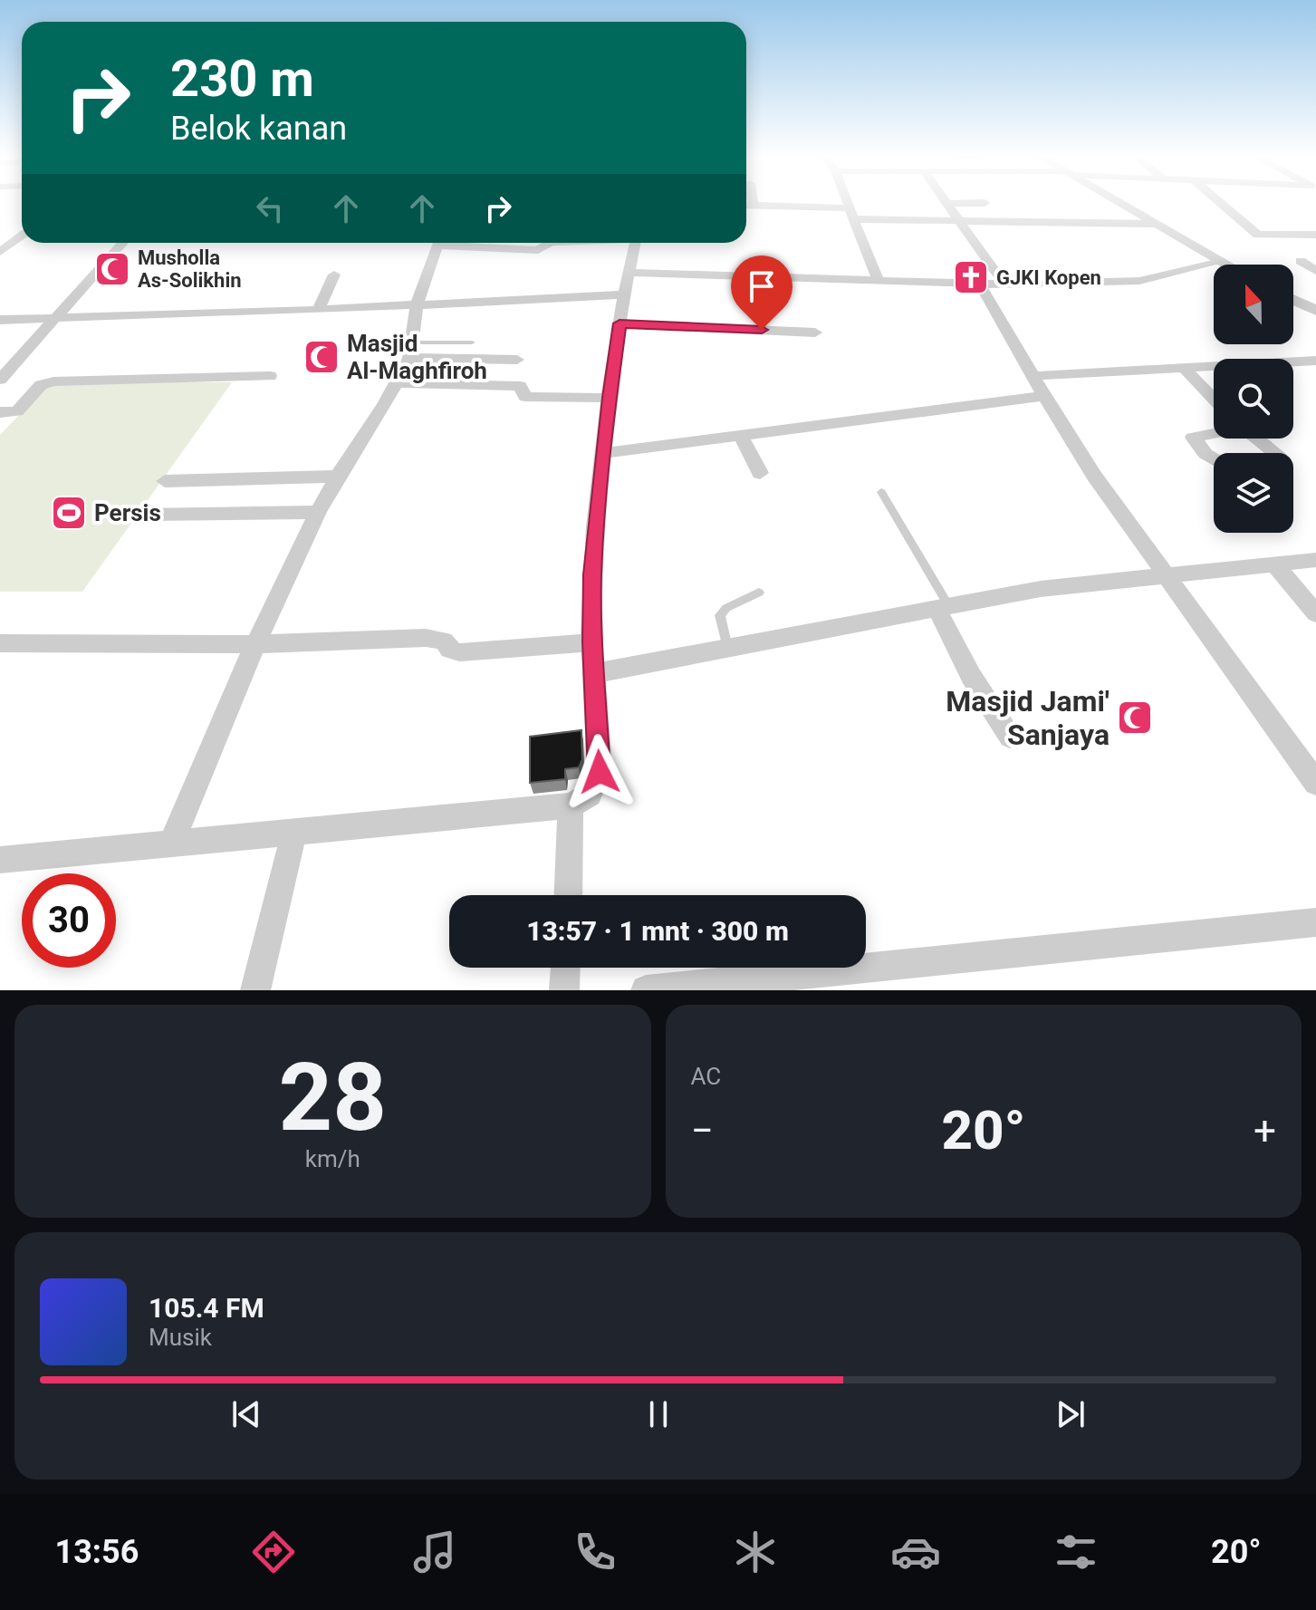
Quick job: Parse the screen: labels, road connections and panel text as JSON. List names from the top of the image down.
{
  "places": {
    "mosque": ["Musholla As-Solikhin", "Masjid Al-Maghfiroh", "Masjid Jami' Sanjaya"],
    "church": ["GJKI Kopen"],
    "sports": ["Persis"]
  },
  "north": "top",
  "page": {
    "turn": ["230 m", "Belok kanan"],
    "limit": "30",
    "trip": "13:57 · 1 mnt · 300 m",
    "tile": [
      ["28", "km/h"],
      "AC"
    ],
    "heat": ["−", "20°", "+"],
    "song": ["105.4 FM", "Musik"],
    "tabs": ["13:56", "20°"]
  }
}
